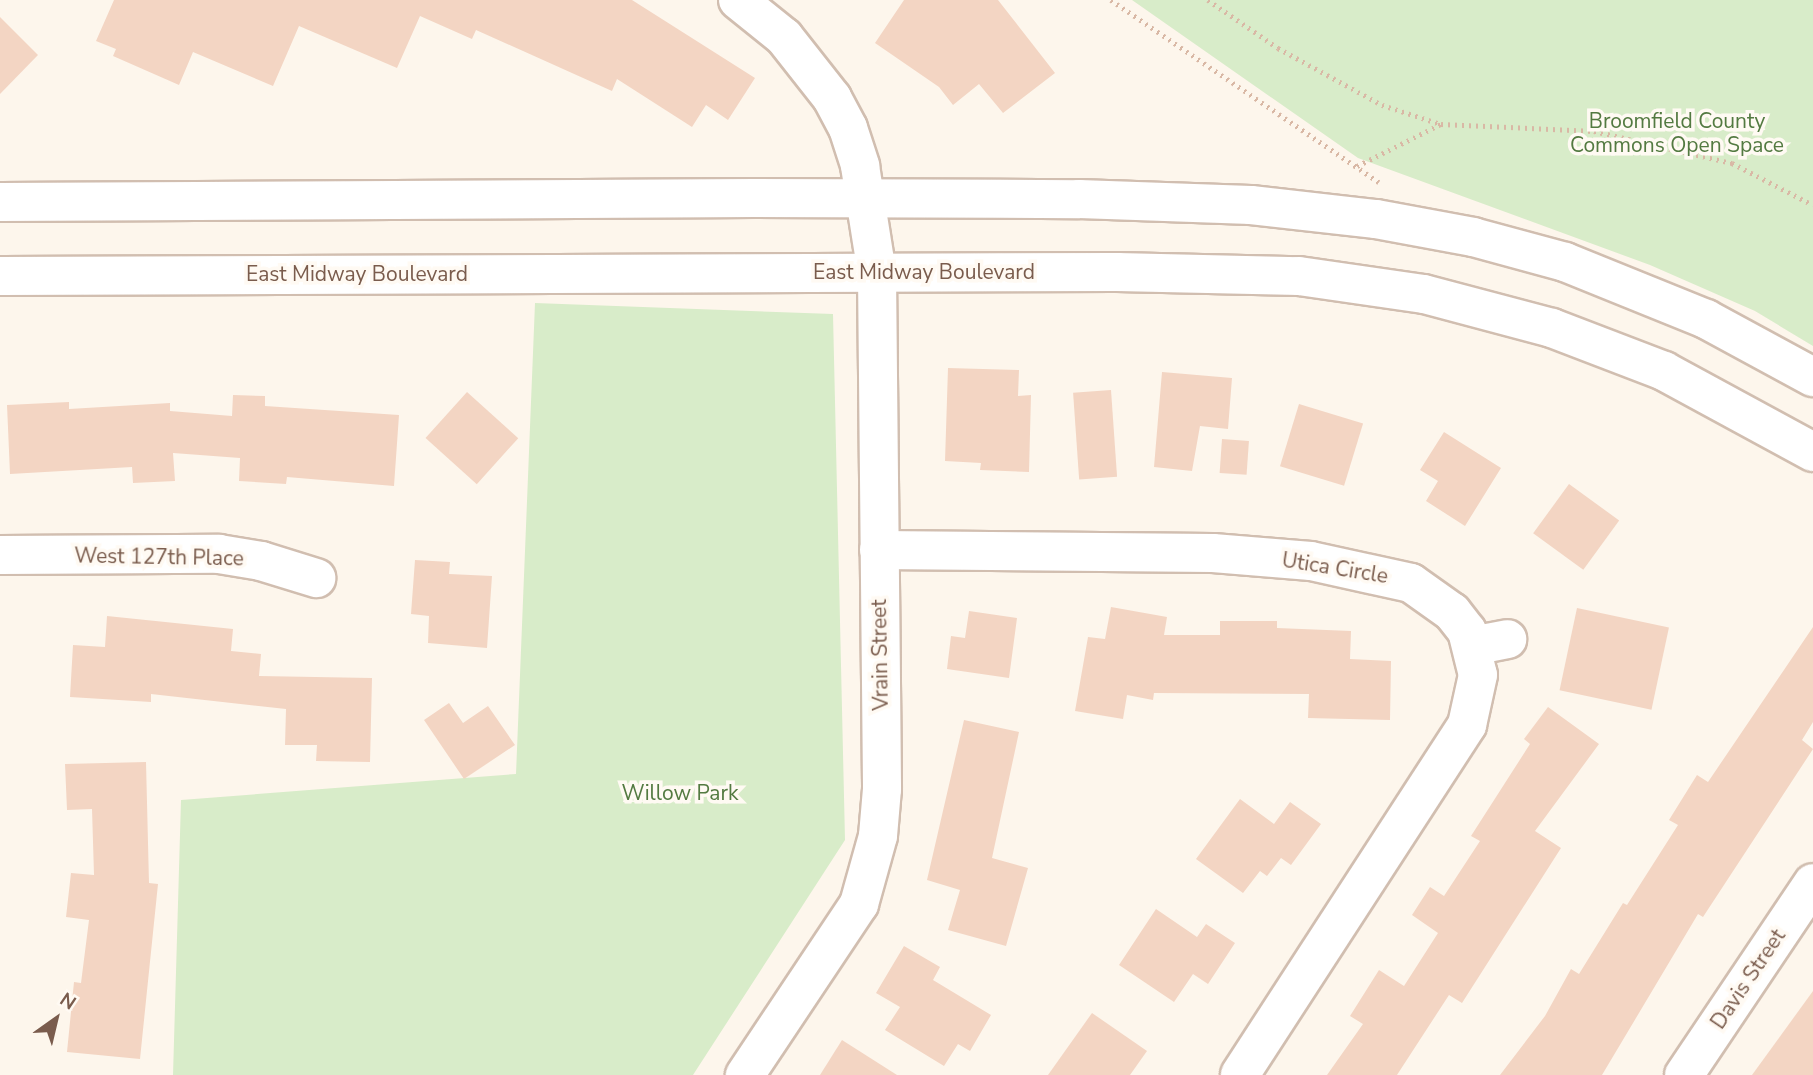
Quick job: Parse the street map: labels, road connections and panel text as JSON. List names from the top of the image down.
{
  "streets": {
    "main road": [
      "East Midway Boulevard",
      "West 127th Place",
      "Utica Circle",
      "Vrain Street",
      "Davis Street"
    ]
  },
  "crossings": [
    ["East Midway Boulevard", "Vrain Street"],
    ["Utica Circle", "Vrain Street"]
  ],
  "parks": ["Broomfield County Commons Open Space", "Willow Park"],
  "north": "top right"
}
